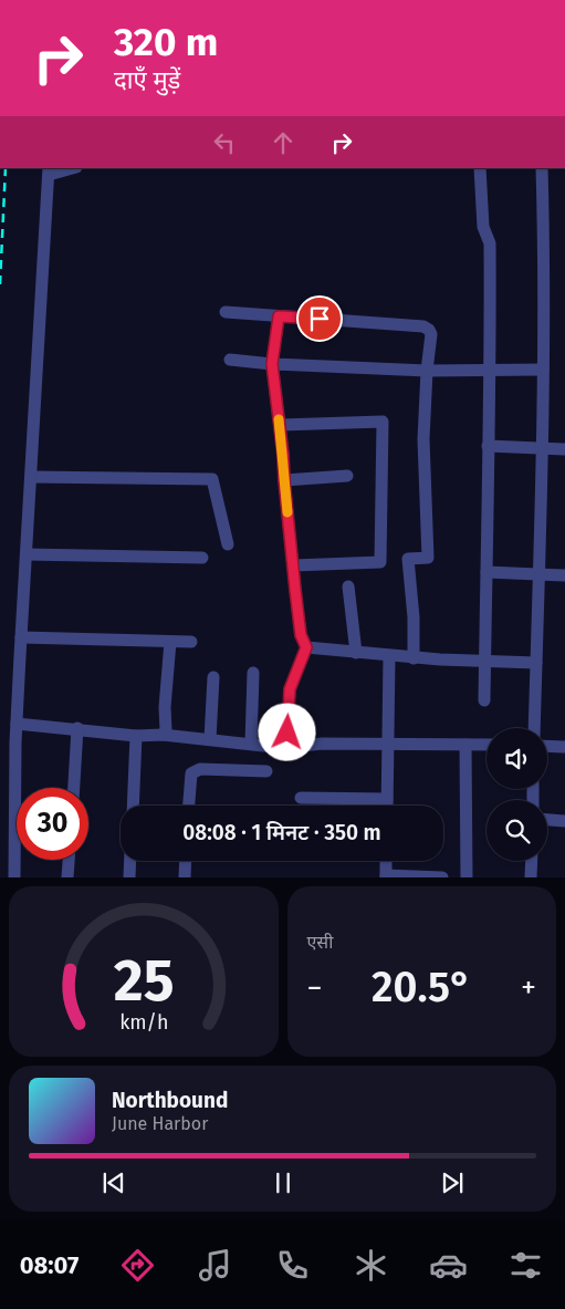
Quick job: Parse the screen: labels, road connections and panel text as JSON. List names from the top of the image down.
{
  "page": {
    "turn": ["320 m", "दाएँ मुड़ें"],
    "limit": "30",
    "trip": "08:08 · 1 मिनट · 350 m",
    "tile": "एसी",
    "heat": ["−", "20.5°", "+"],
    "song": ["Northbound", "June Harbor"],
    "tabs": "08:07",
    "gauge": ["25", "km/h"]
  }
}
